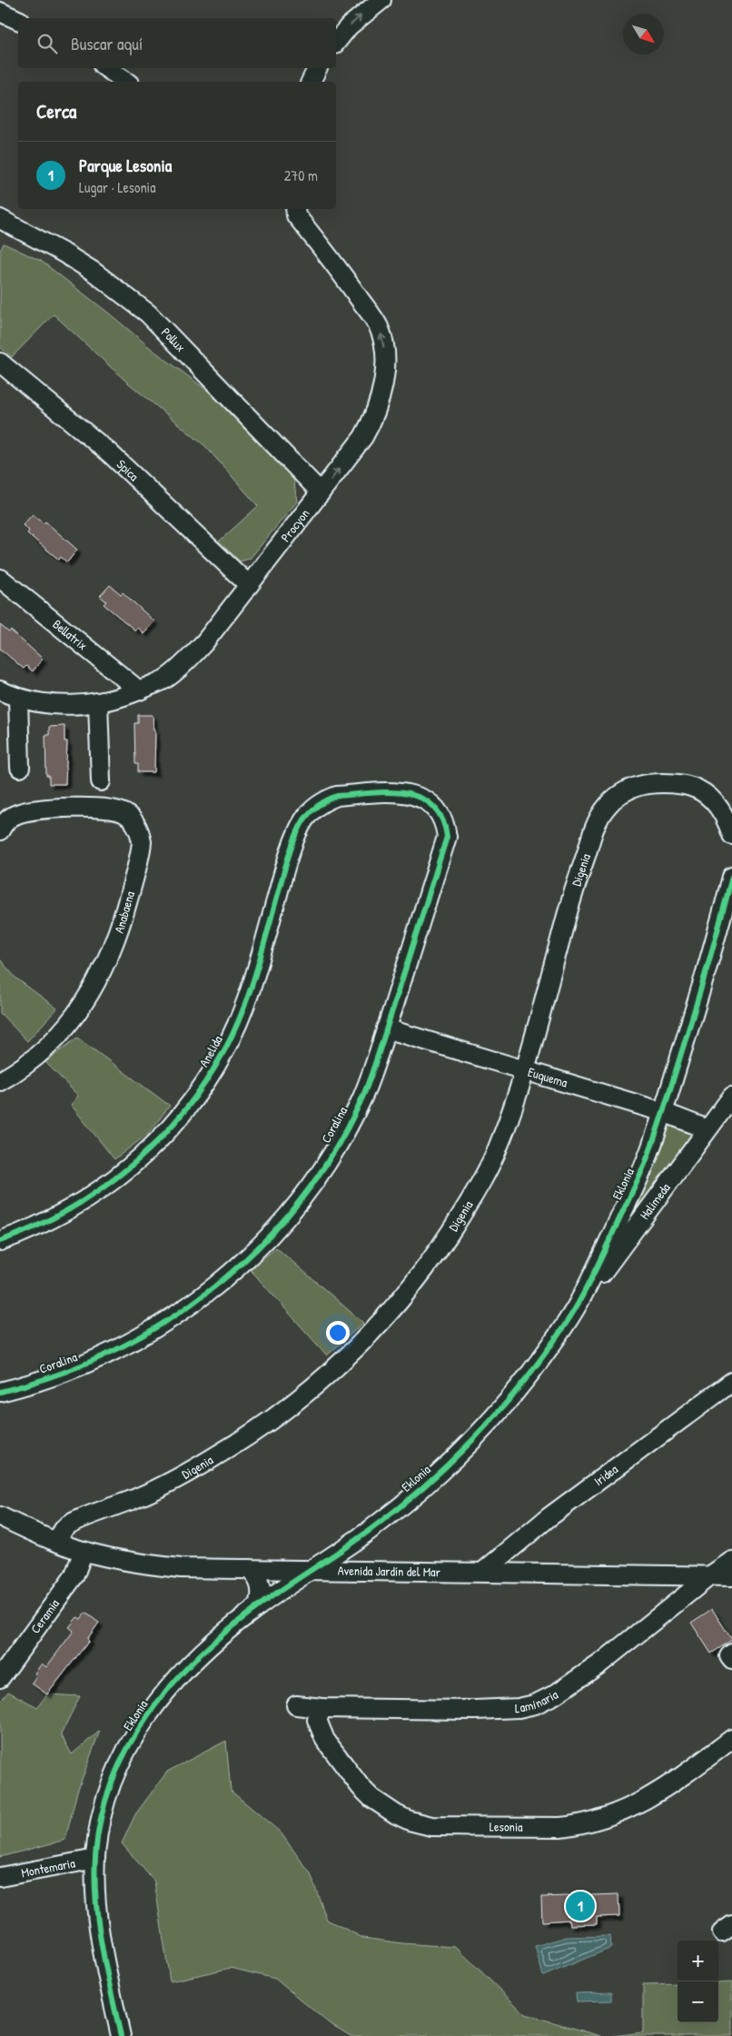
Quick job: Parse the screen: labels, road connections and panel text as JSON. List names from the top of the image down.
{
  "streets": {
    "street": [
      "Pollux",
      "Spica",
      "Procyon",
      "Bellatrix",
      "Digenia",
      "Anabaena",
      "Anelida",
      "Euquema",
      "Coralina",
      "Eklonia",
      "Halimeda",
      "Iridea",
      "Avenida Jardín del Mar",
      "Ceramia",
      "Laminaria",
      "Lesonia",
      "Montemaria"
    ]
  },
  "crossings": [
    ["Pollux", "Procyon"],
    ["Spica", "Procyon"],
    ["Procyon", "Bellatrix"],
    ["Digenia", "Euquema"],
    ["Digenia", "Avenida Jardín del Mar"],
    ["Anelida", "Coralina"],
    ["Euquema", "Coralina"],
    ["Euquema", "Eklonia"],
    ["Euquema", "Halimeda"],
    ["Eklonia", "Halimeda"],
    ["Eklonia", "Avenida Jardín del Mar"],
    ["Eklonia", "Montemaria"],
    ["Iridea", "Avenida Jardín del Mar"],
    ["Avenida Jardín del Mar", "Ceramia"],
    ["Avenida Jardín del Mar", "Laminaria"],
    ["Laminaria", "Lesonia"]
  ],
  "one_way": ["Procyon"],
  "north": "bottom right",
  "page": {
    "search": "Buscar aquí",
    "heading": "Cerca",
    "list": [
      {
        "mark": "1",
        "name": "Parque Lesonia",
        "note": "Lugar · Lesonia",
        "value": "270 m"
      }
    ],
    "pins": "1",
    "map_buttons": ["+", "−"]
  }
}
